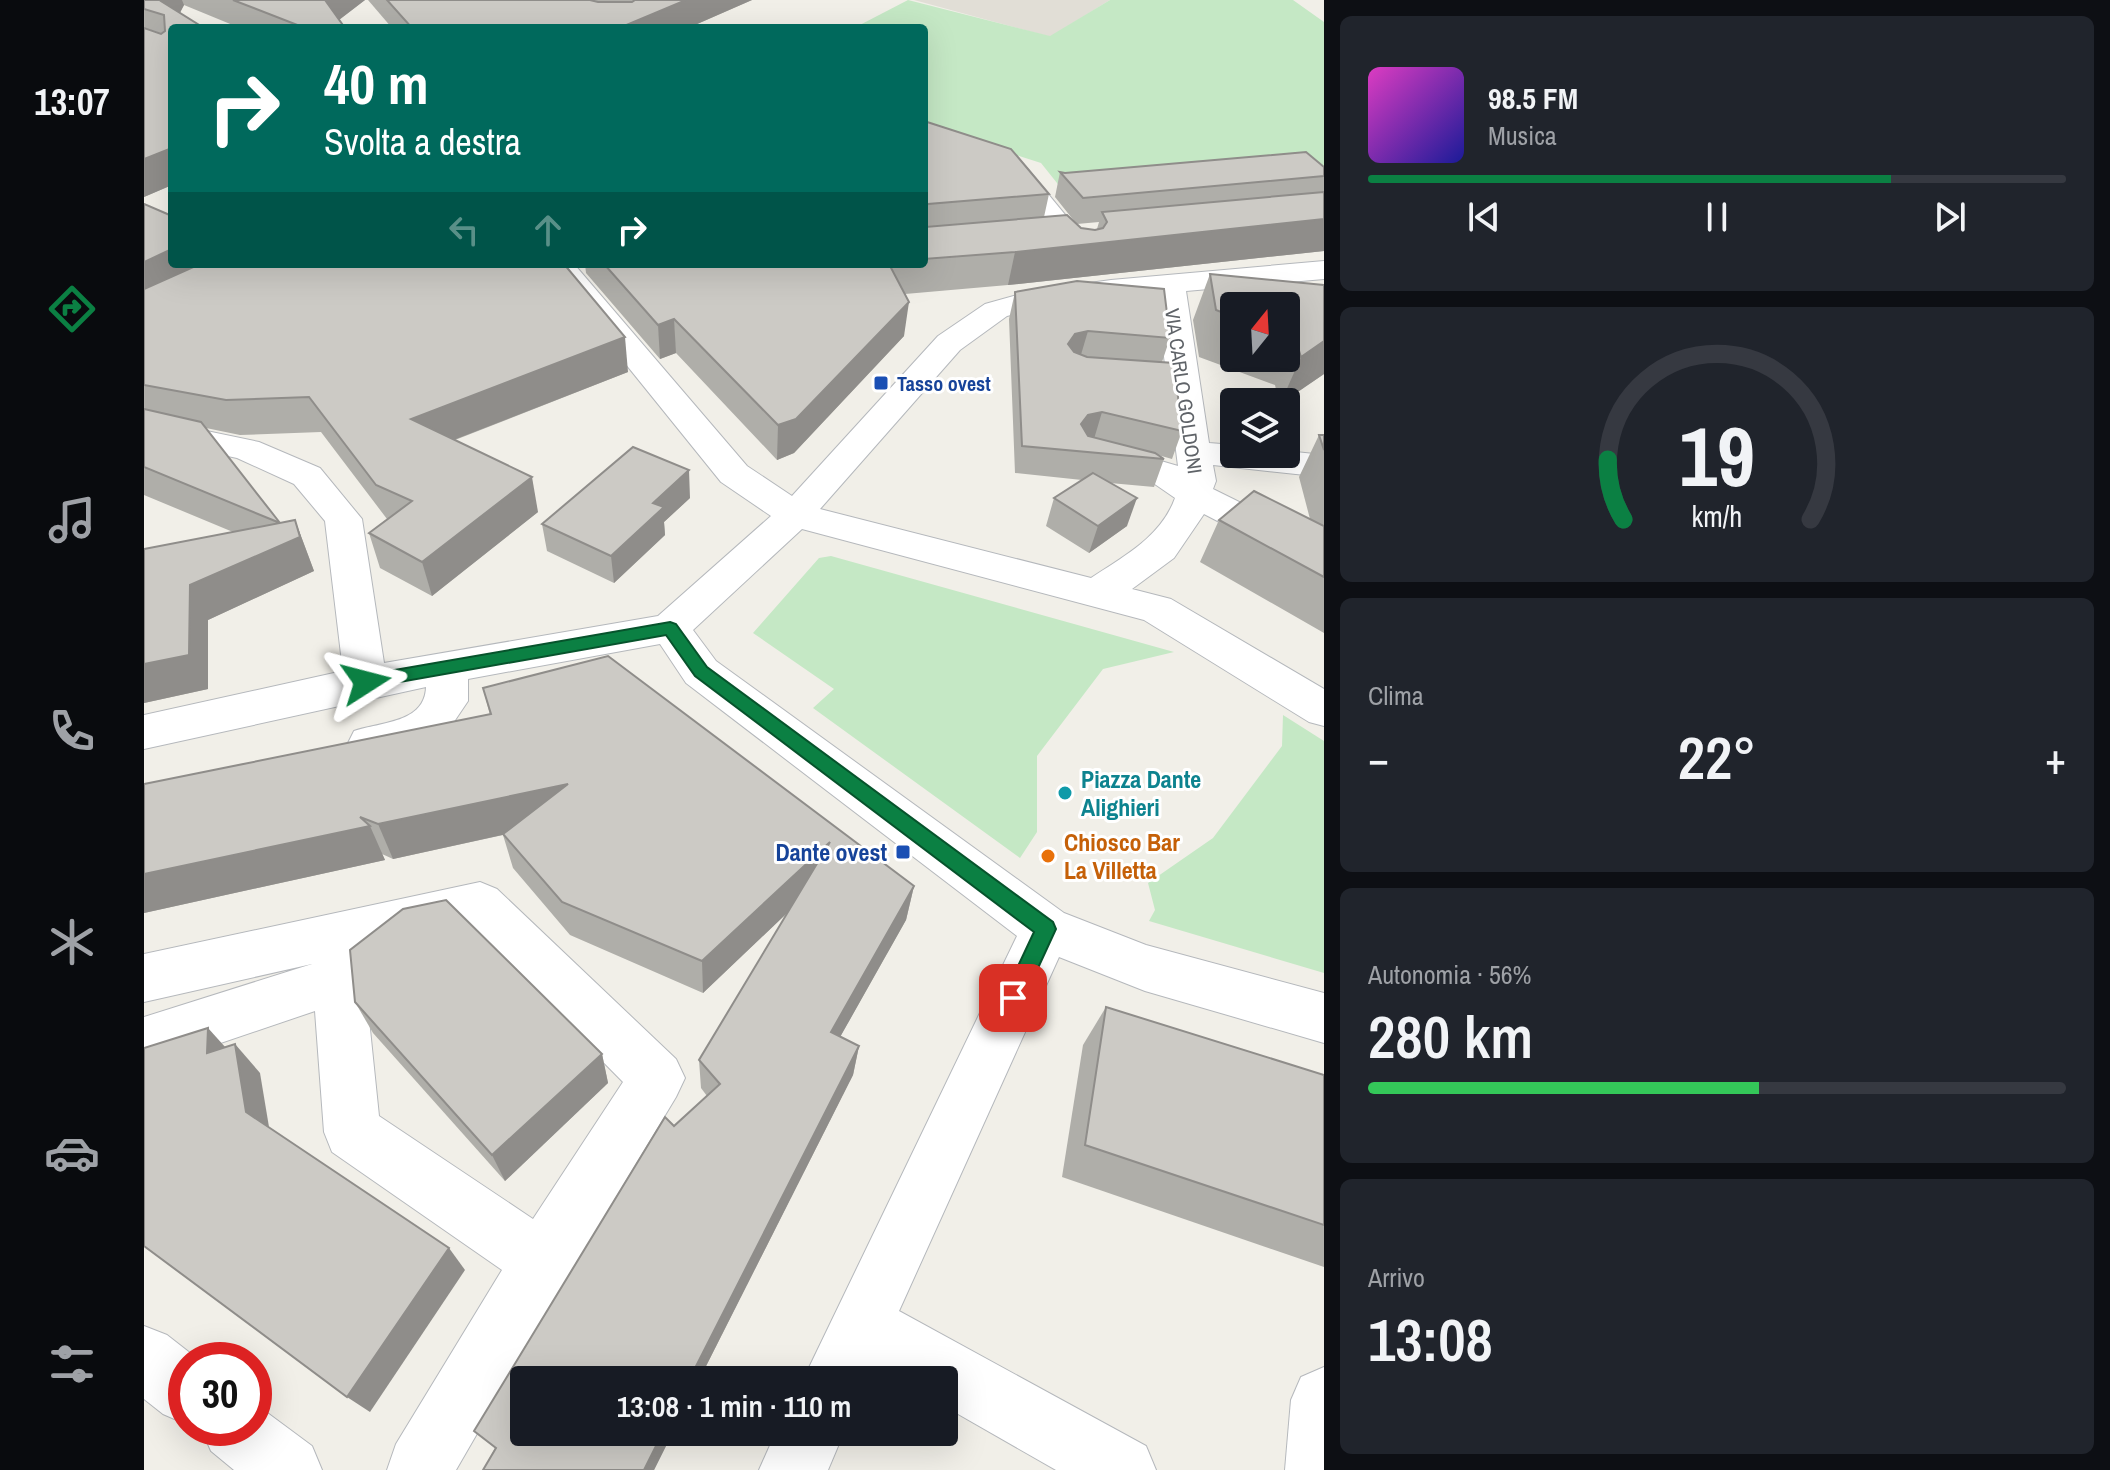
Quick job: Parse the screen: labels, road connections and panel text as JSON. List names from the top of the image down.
{
  "streets": {
    "street": ["VIA CARLO GOLDONI"]
  },
  "places": {
    "transit": ["Tasso ovest", "Dante ovest"],
    "other": ["Piazza Dante Alighieri", "Chiosco Bar La Villetta"]
  },
  "north": "top",
  "page": {
    "tabs": "13:07",
    "turn": ["40 m", "Svolta a destra"],
    "song": ["98.5 FM", "Musica"],
    "tile": [
      "Clima",
      ["Autonomia · 56%", "280 km"],
      ["Arrivo", "13:08"]
    ],
    "heat": ["−", "22°", "+"],
    "limit": "30",
    "trip": "13:08 · 1 min · 110 m",
    "gauge": ["19", "km/h"]
  }
}
